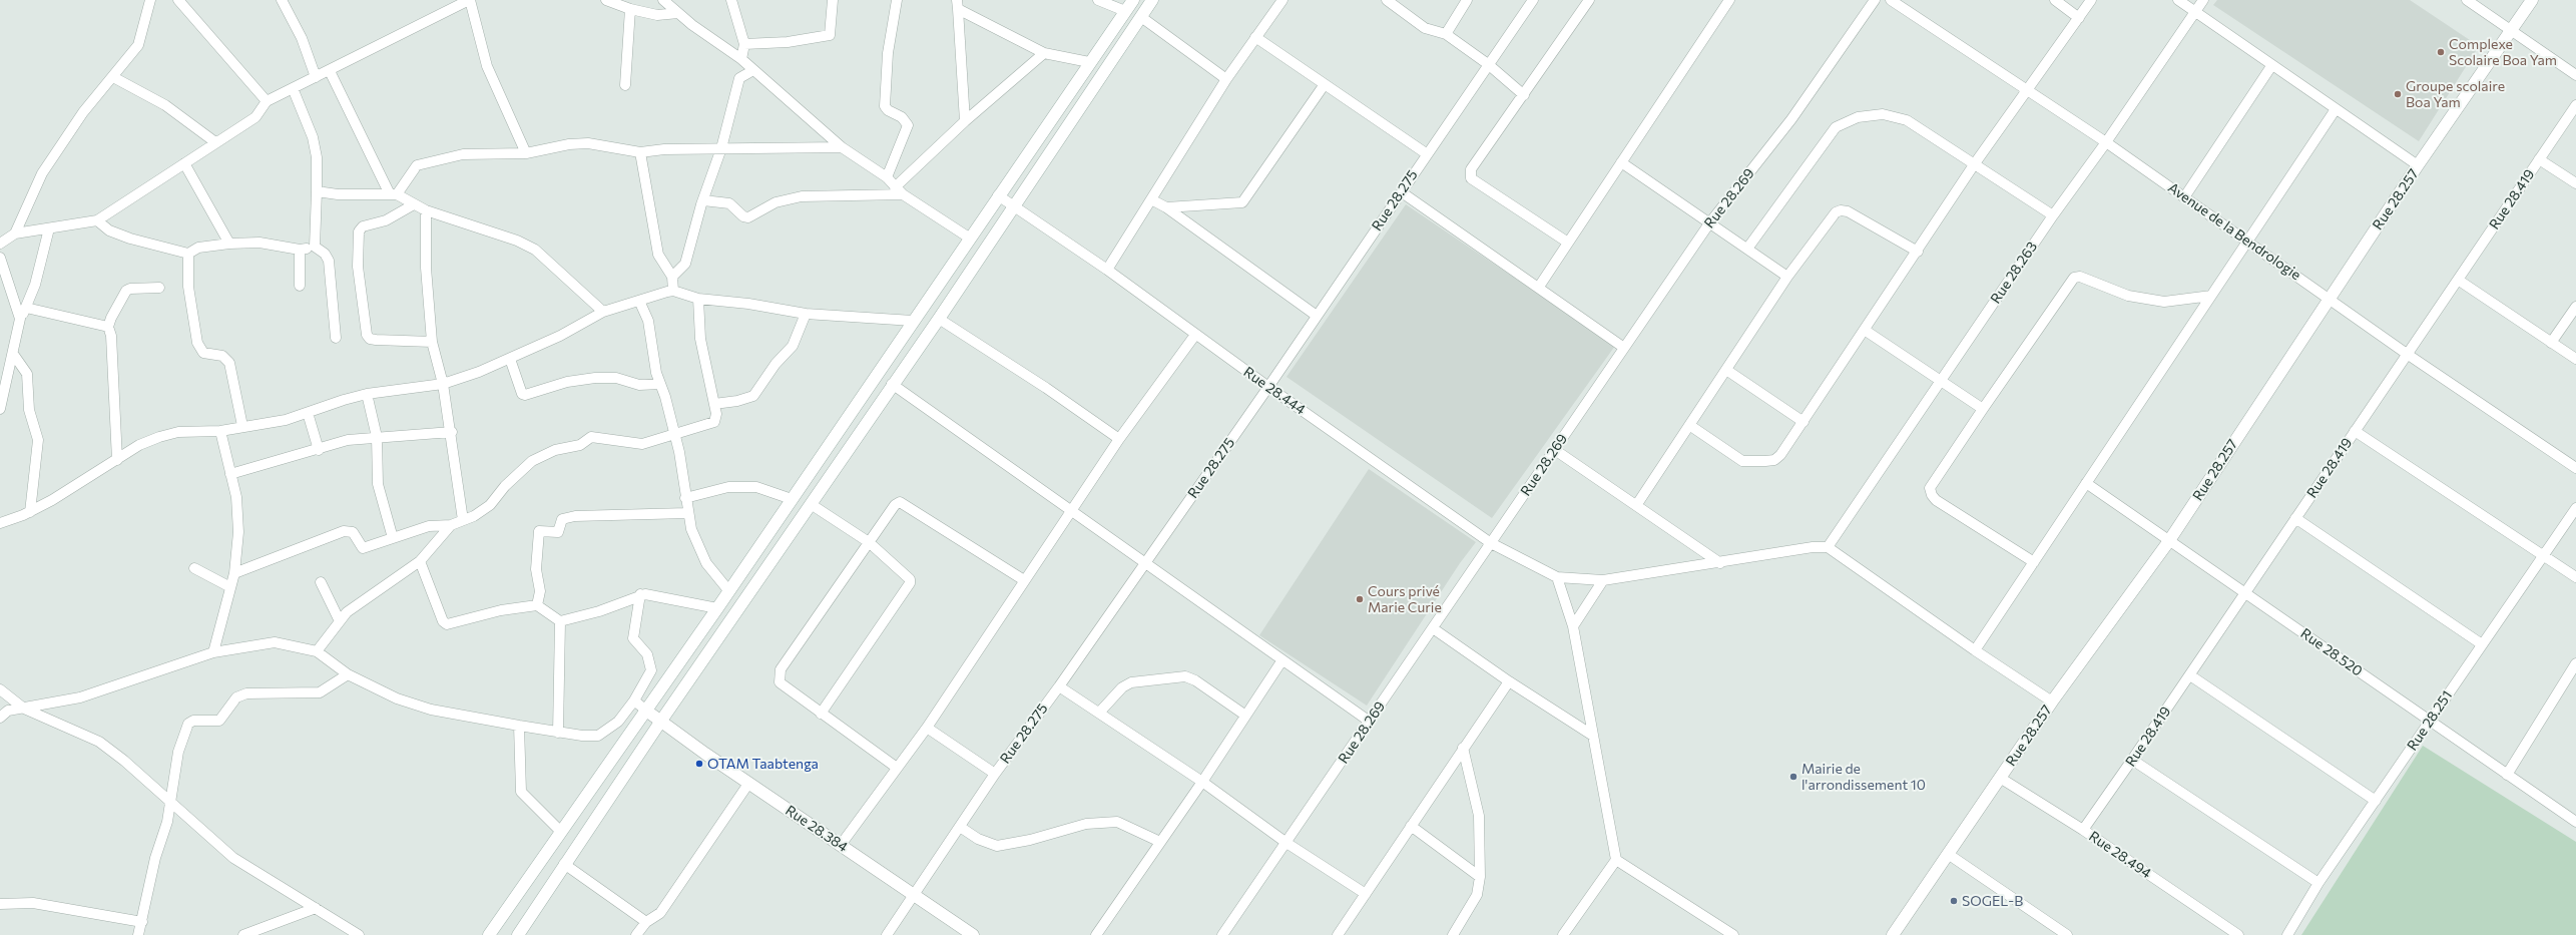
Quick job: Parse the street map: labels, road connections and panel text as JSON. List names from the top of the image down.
{
  "streets": {
    "main road": ["Rue 28.257", "Rue 28.384"],
    "street": [
      "Rue 28.269",
      "Rue 28.419",
      "Rue 28.275",
      "Avenue de la Bendrologie",
      "Rue 28.263",
      "Rue 28.444",
      "Rue 28.520",
      "Rue 28.251",
      "Rue 28.494"
    ]
  },
  "crossings": [
    ["Rue 28.269", "Rue 28.444"],
    ["Rue 28.257", "Avenue de la Bendrologie"],
    ["Rue 28.257", "Rue 28.520"],
    ["Rue 28.257", "Rue 28.494"],
    ["Rue 28.419", "Avenue de la Bendrologie"],
    ["Rue 28.419", "Rue 28.520"],
    ["Rue 28.419", "Rue 28.494"],
    ["Rue 28.275", "Rue 28.444"],
    ["Rue 28.275", "Rue 28.384"],
    ["Avenue de la Bendrologie", "Rue 28.263"],
    ["Rue 28.520", "Rue 28.251"]
  ],
  "places": [
    "Complexe Scolaire Boa Yam",
    "Groupe scolaire Boa Yam",
    "Cours privé Marie Curie",
    "OTAM Taabtenga",
    "Mairie de l'arrondissement 10",
    "SOGEL-B"
  ]
}
